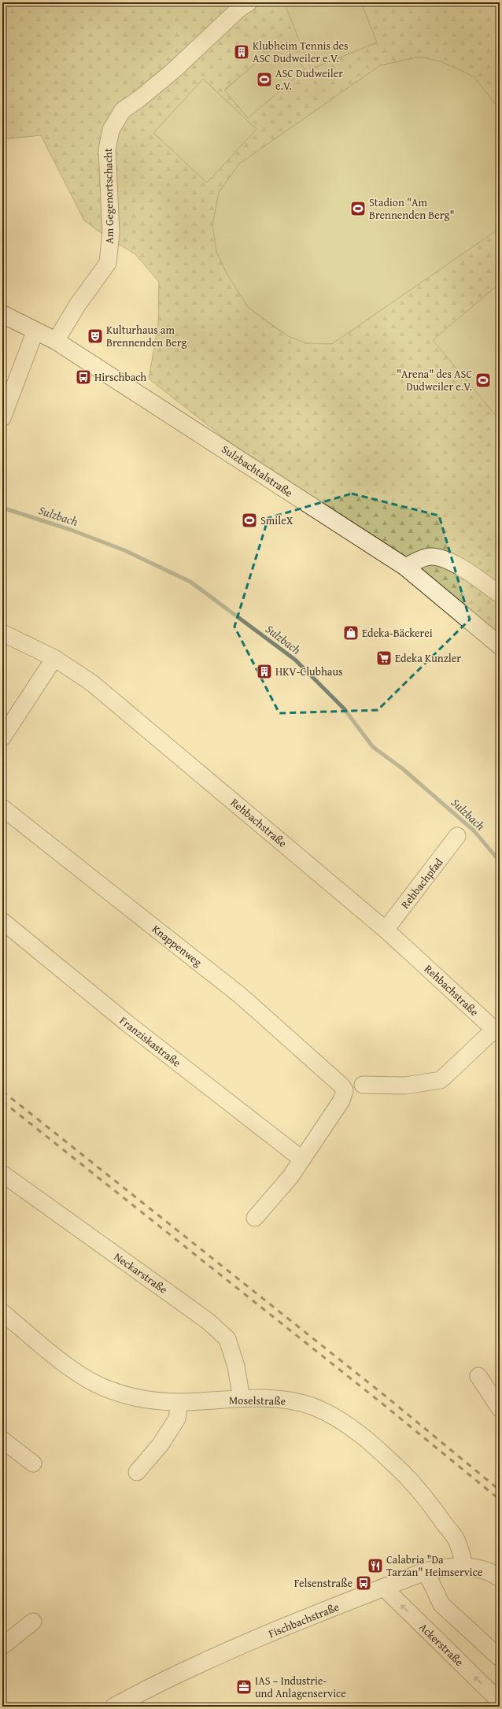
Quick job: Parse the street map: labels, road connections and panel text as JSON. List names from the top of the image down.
{
  "streets": {
    "main road": ["Sulzbachtalstraße", "Fischbachstraße"],
    "street": [
      "Am Gegenortschacht",
      "Rehbachstraße",
      "Rehbachpfad",
      "Knappenweg",
      "Franziskastraße",
      "Neckarstraße",
      "Moselstraße",
      "Ackerstraße"
    ]
  },
  "crossings": [
    ["Am Gegenortschacht", "Sulzbachtalstraße"],
    ["Rehbachstraße", "Rehbachpfad"],
    ["Knappenweg", "Franziskastraße"],
    ["Neckarstraße", "Moselstraße"],
    ["Moselstraße", "Fischbachstraße"],
    ["Fischbachstraße", "Ackerstraße"]
  ],
  "water": ["Sulzbach"],
  "places": {
    "building": ["Klubheim Tennis des ASC Dudweiler e.V.", "HKV-Clubhaus"],
    "sports": [
      "ASC Dudweiler e.V.",
      "Stadion \"Am Brennenden Berg\"",
      "\"Arena\" des ASC Dudweiler e.V.",
      "SmileX"
    ],
    "theatre": ["Kulturhaus am Brennenden Berg"],
    "bus stop": ["Hirschbach", "Felsenstraße"],
    "shop": ["Edeka-Bäckerei"],
    "supermarket": ["Edeka Kunzler"],
    "restaurant": ["Calabria \"Da Tarzan\" Heimservice"],
    "office": ["IAS – Industrie- und Anlagenservice"]
  }
}
